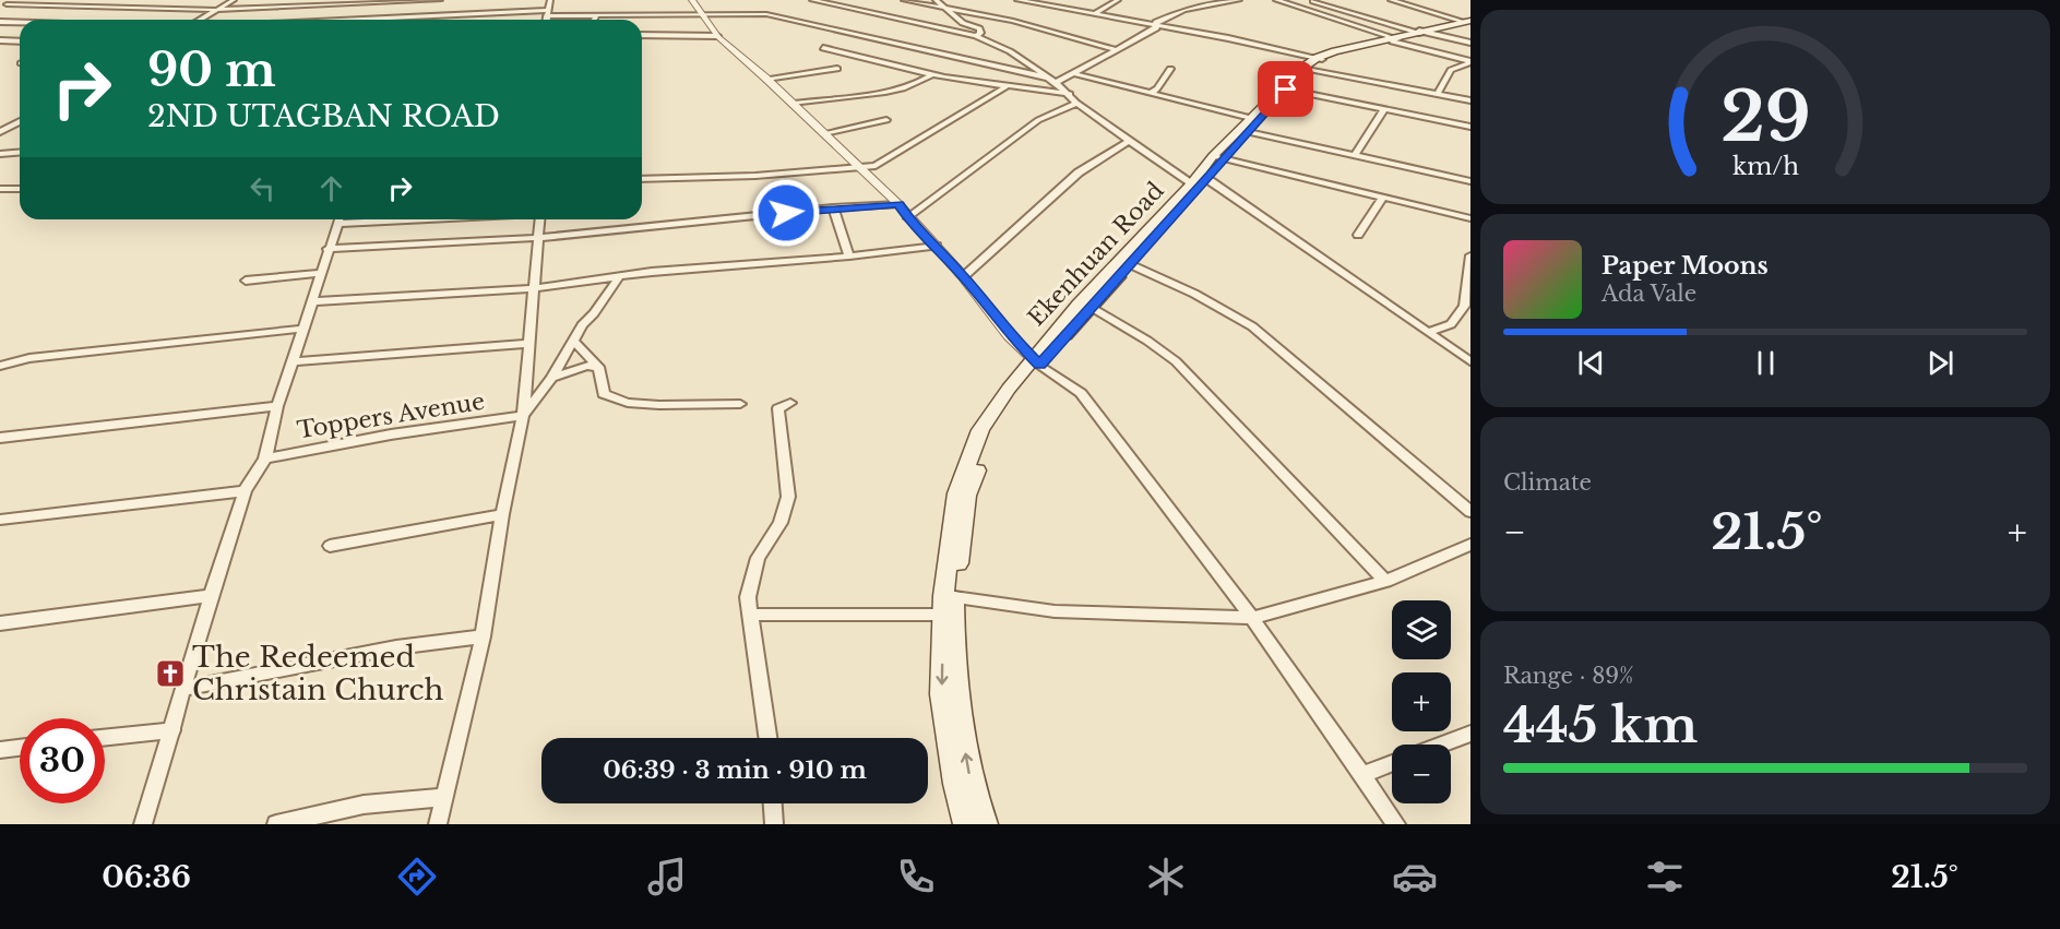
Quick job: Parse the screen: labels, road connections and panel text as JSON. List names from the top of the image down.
{
  "streets": {
    "main road": ["Ekenhuan Road"],
    "street": ["Toppers Avenue"]
  },
  "places": {
    "church": ["The Redeemed Christain Church"]
  },
  "page": {
    "turn": ["90 m", "2ND UTAGBAN ROAD"],
    "song": ["Paper Moons", "Ada Vale"],
    "tile": [
      "Climate",
      ["Range · 89%", "445 km"]
    ],
    "heat": ["−", "21.5°", "+"],
    "map_buttons": ["+", "−"],
    "limit": "30",
    "trip": "06:39 · 3 min · 910 m",
    "tabs": ["06:36", "21.5°"],
    "gauge": ["29", "km/h"]
  }
}
